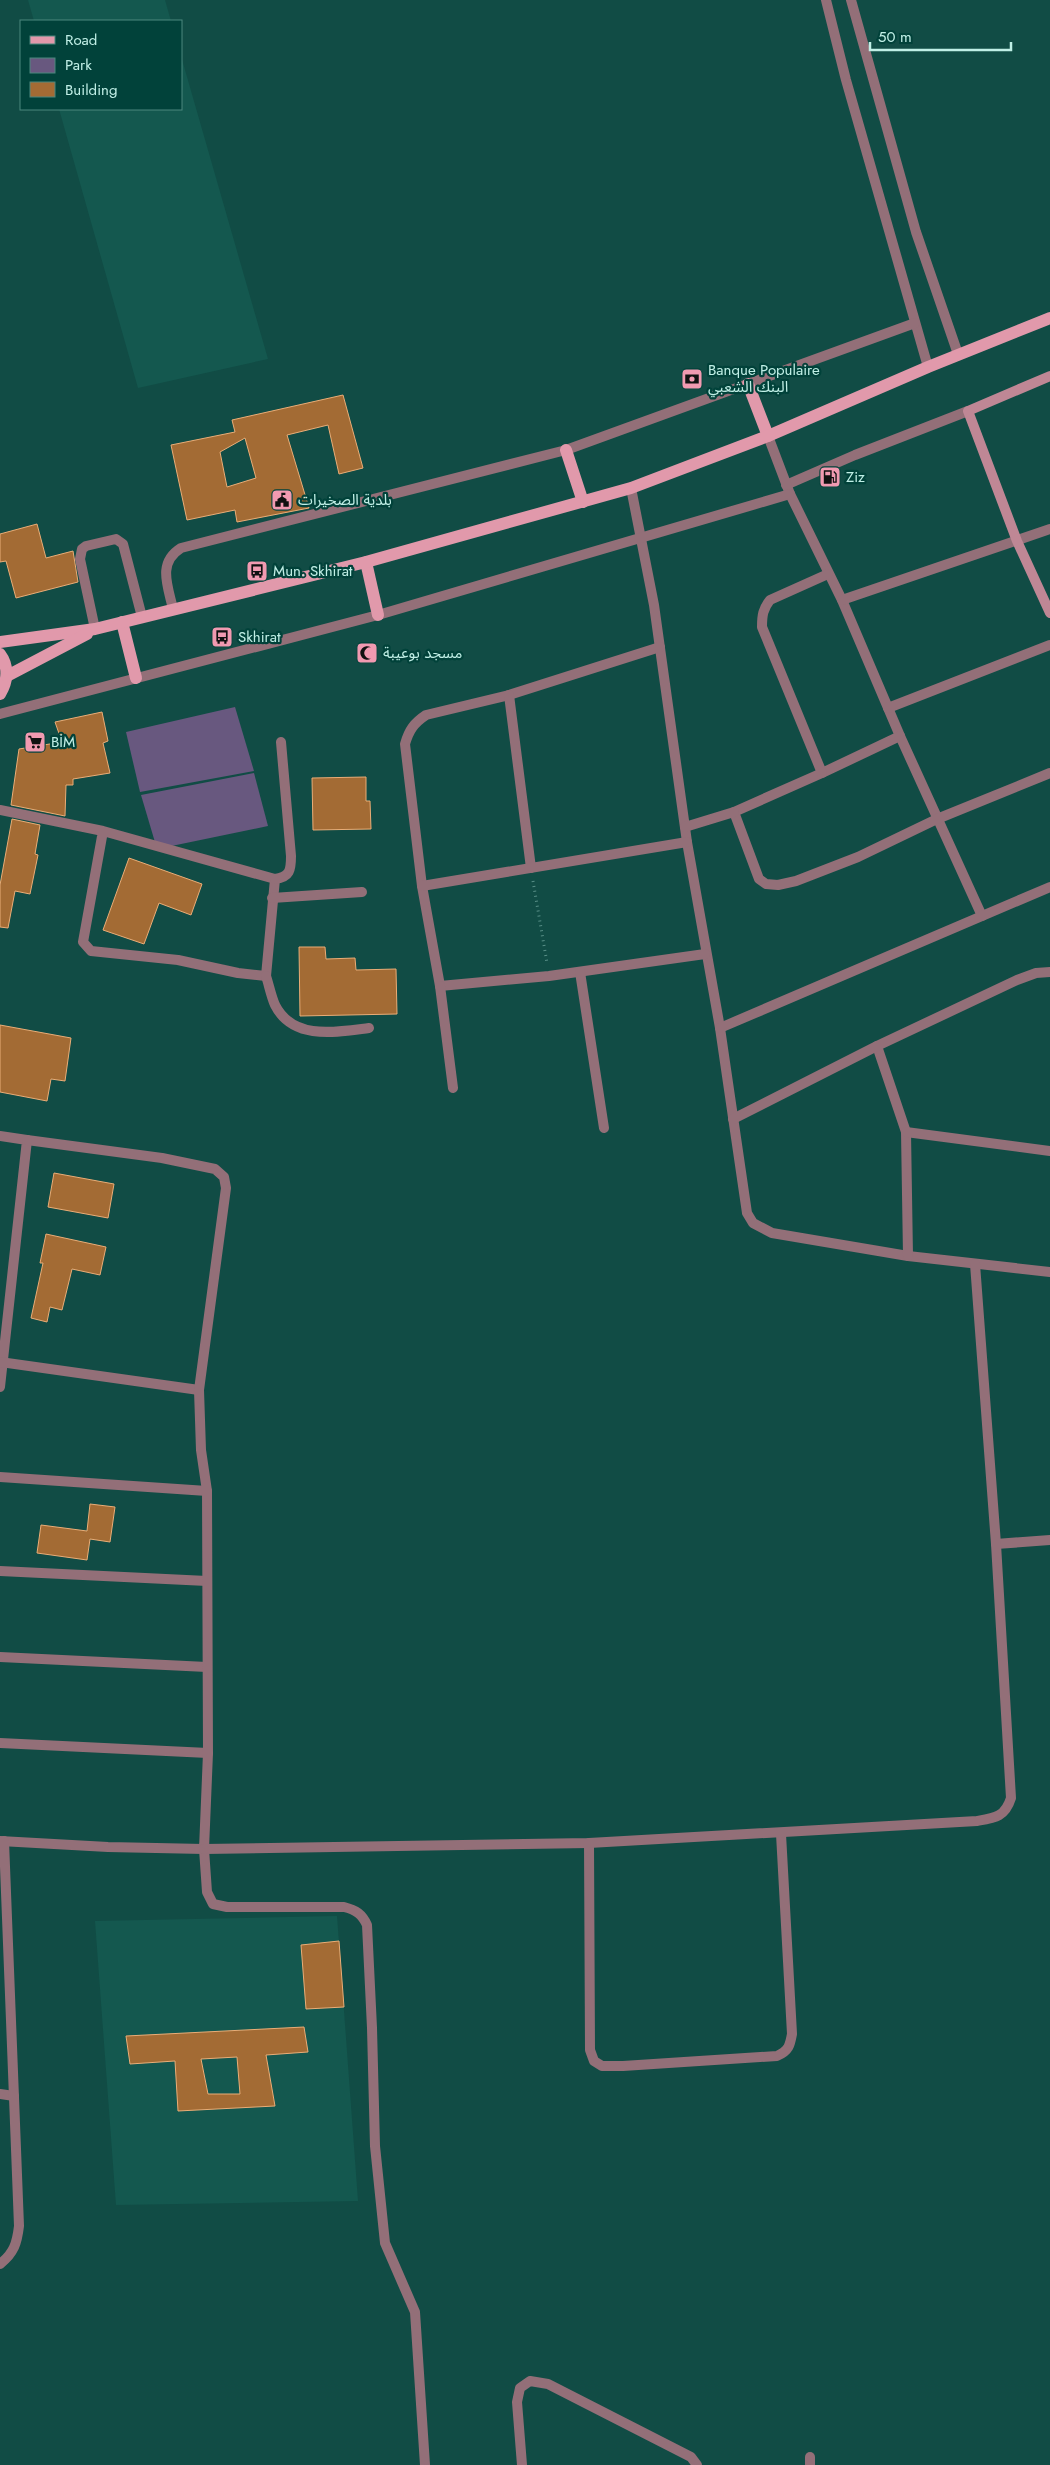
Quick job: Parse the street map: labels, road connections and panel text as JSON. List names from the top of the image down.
{
  "places": {
    "bank": ["Banque Populaire البنك الشعبي"],
    "fuel station": ["Ziz"],
    "public building": ["بلدية الصخيرات"],
    "bus stop": ["Mun. Skhirat", "Skhirat"],
    "mosque": ["مسجد بوعيبة"],
    "supermarket": ["BİM"]
  },
  "legend": ["Road", "Park", "Building"],
  "scale_bar": "50 m"
}
